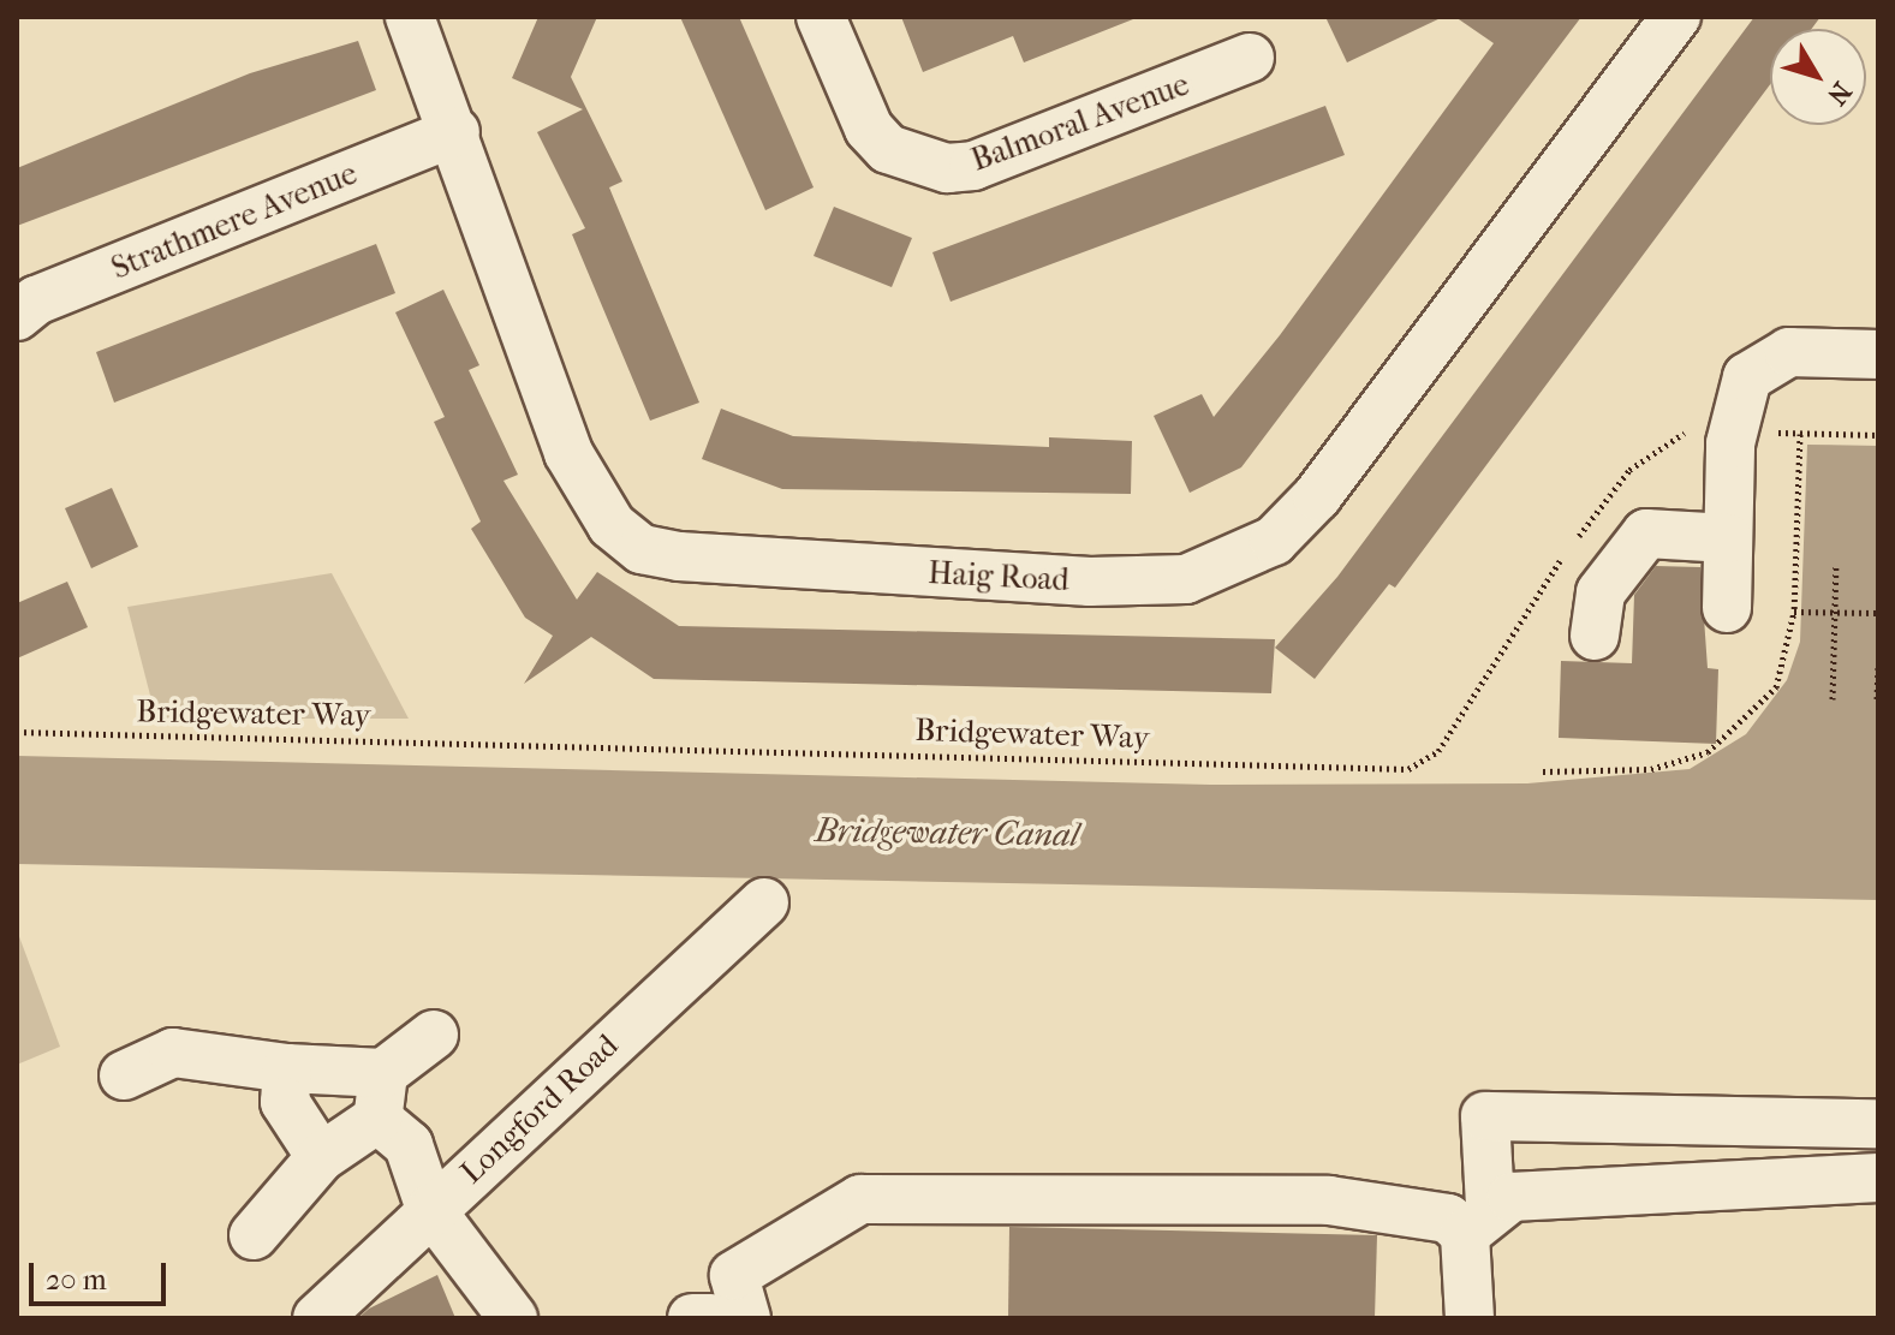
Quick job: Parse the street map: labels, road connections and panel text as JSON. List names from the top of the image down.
{
  "streets": {
    "street": [
      "Balmoral Avenue",
      "Strathmere Avenue",
      "Haig Road",
      "Longford Road"
    ],
    "path": ["Bridgewater Way"]
  },
  "crossings": [
    ["Strathmere Avenue", "Haig Road"]
  ],
  "water": ["Bridgewater Canal"],
  "scale_bar": "20 m",
  "north": "bottom right"
}
